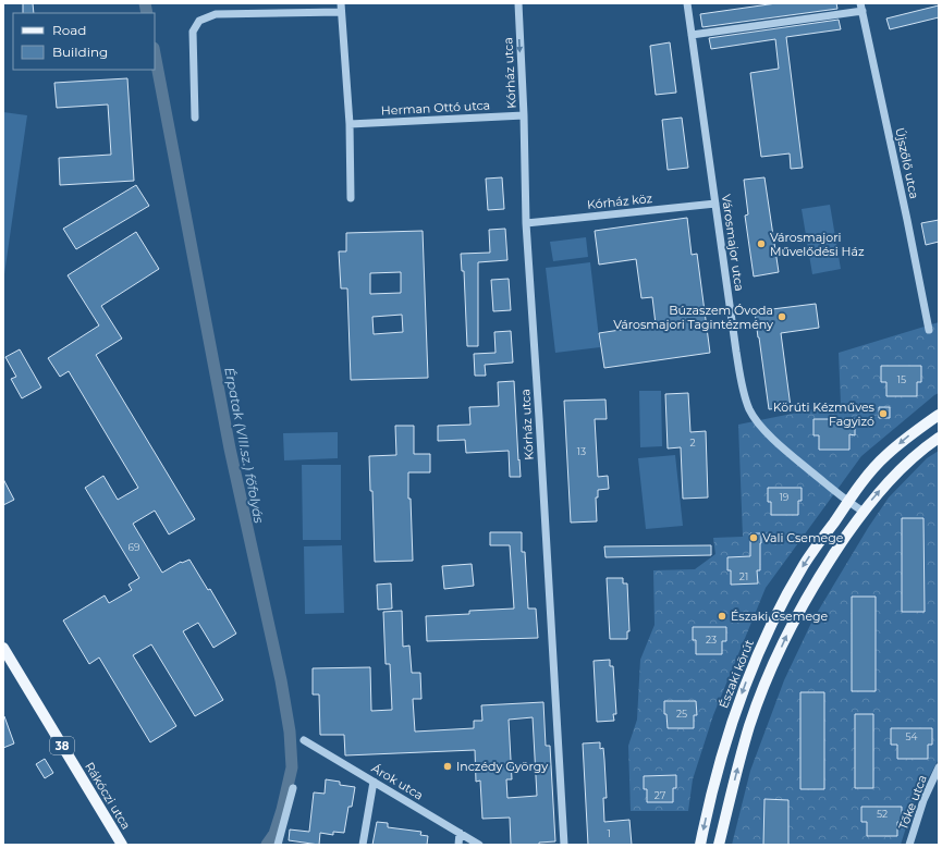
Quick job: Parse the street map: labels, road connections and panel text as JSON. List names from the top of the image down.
{
  "streets": {
    "main road": ["Északi körút", "38", "Rákóczi utca"],
    "street": [
      "Kórház utca",
      "Herman Ottó utca",
      "Újszőlő utca",
      "Kórház köz",
      "Városmajor utca",
      "Árok utca",
      "Tőke utca"
    ]
  },
  "crossings": [
    ["Kórház utca", "Herman Ottó utca"],
    ["Kórház utca", "Kórház köz"],
    ["Kórház köz", "Városmajor utca"],
    ["Városmajor utca", "Északi körút"]
  ],
  "water": ["Érpatak (VIII.sz.) főfolyás"],
  "places": [
    "Városmajori Művelődési Ház",
    "Búzaszem Óvoda Városmajori Tagintézmény",
    "Körúti Kézműves Fagyizó",
    "Vali Csemege",
    "Északi Csemege",
    "Inczédy György"
  ],
  "house_numbers": [
    "15",
    "2",
    "13",
    "19",
    "69",
    "21",
    "23",
    "25",
    "54",
    "27",
    "52",
    "1"
  ],
  "legend": ["Road", "Building"]
}
